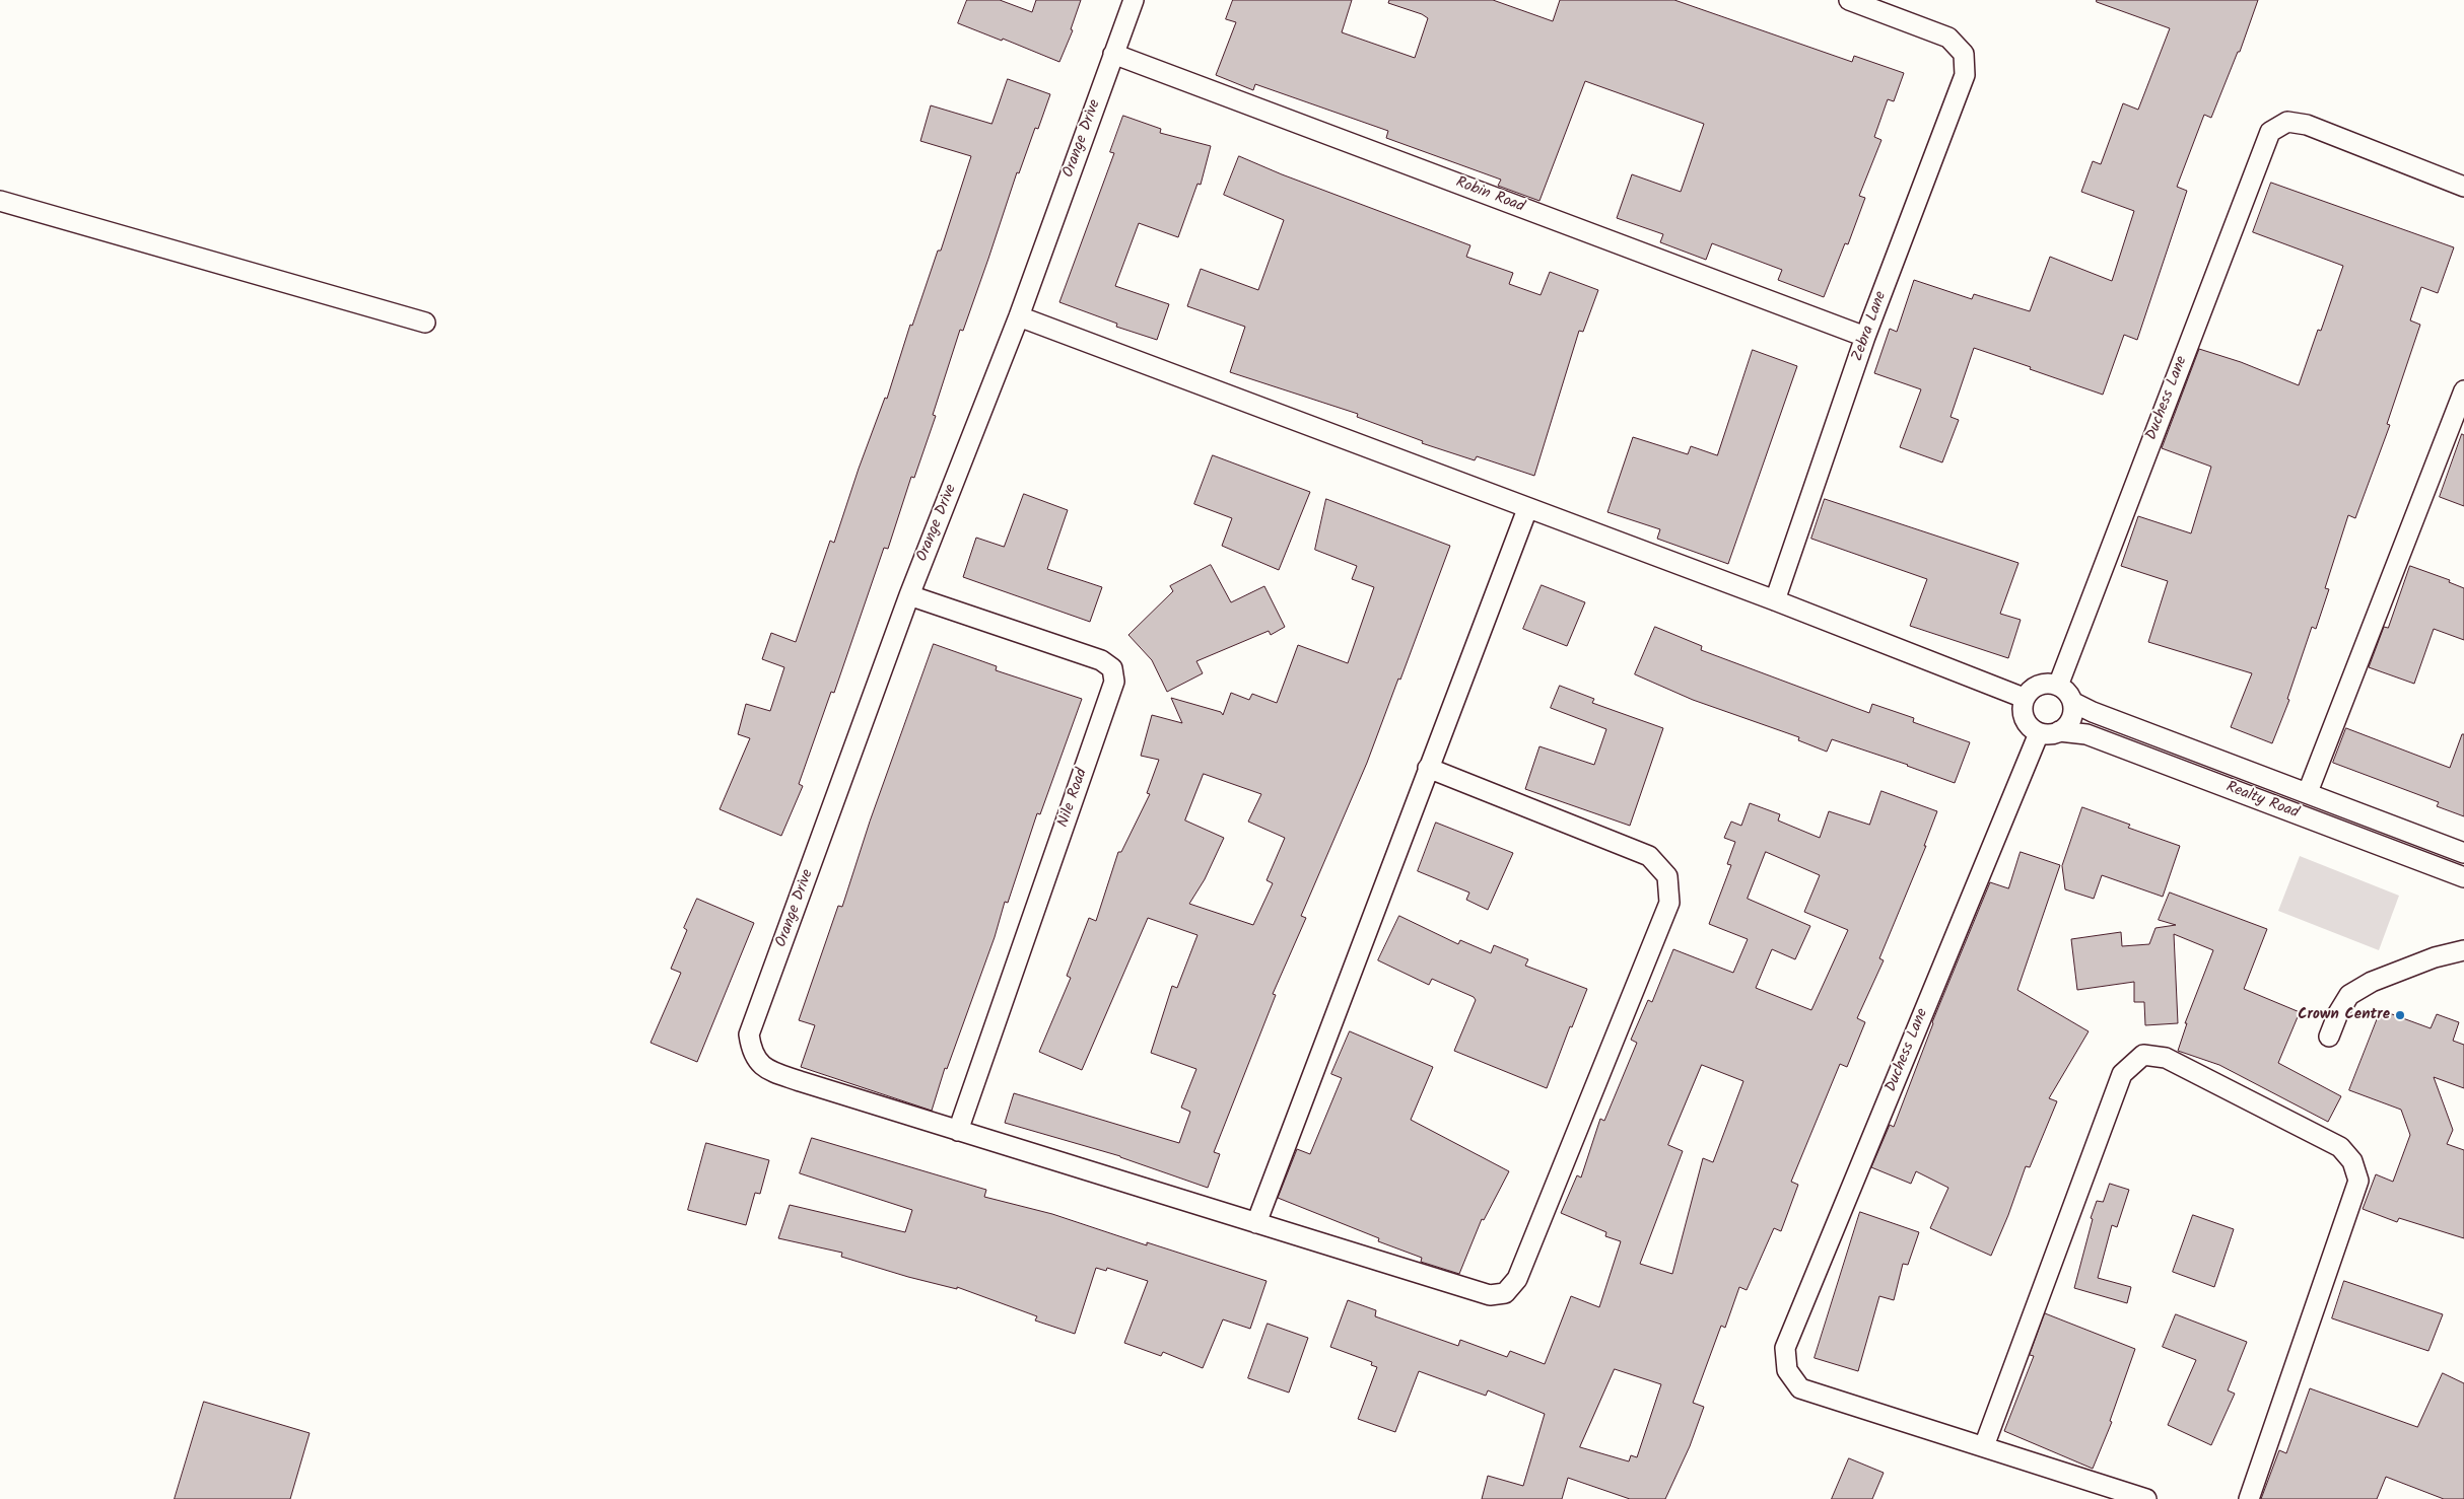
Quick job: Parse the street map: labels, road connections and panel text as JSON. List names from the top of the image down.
{
  "streets": {
    "street": [
      "Orange Drive",
      "Robin Road",
      "Zebra Lane",
      "Duchess Lane",
      "Nile Road",
      "Realty Road"
    ]
  },
  "crossings": [
    ["Orange Drive", "Robin Road"],
    ["Orange Drive", "Nile Road"],
    ["Robin Road", "Zebra Lane"],
    ["Duchess Lane", "Realty Road"]
  ],
  "places": ["Crown Centre"]
}
